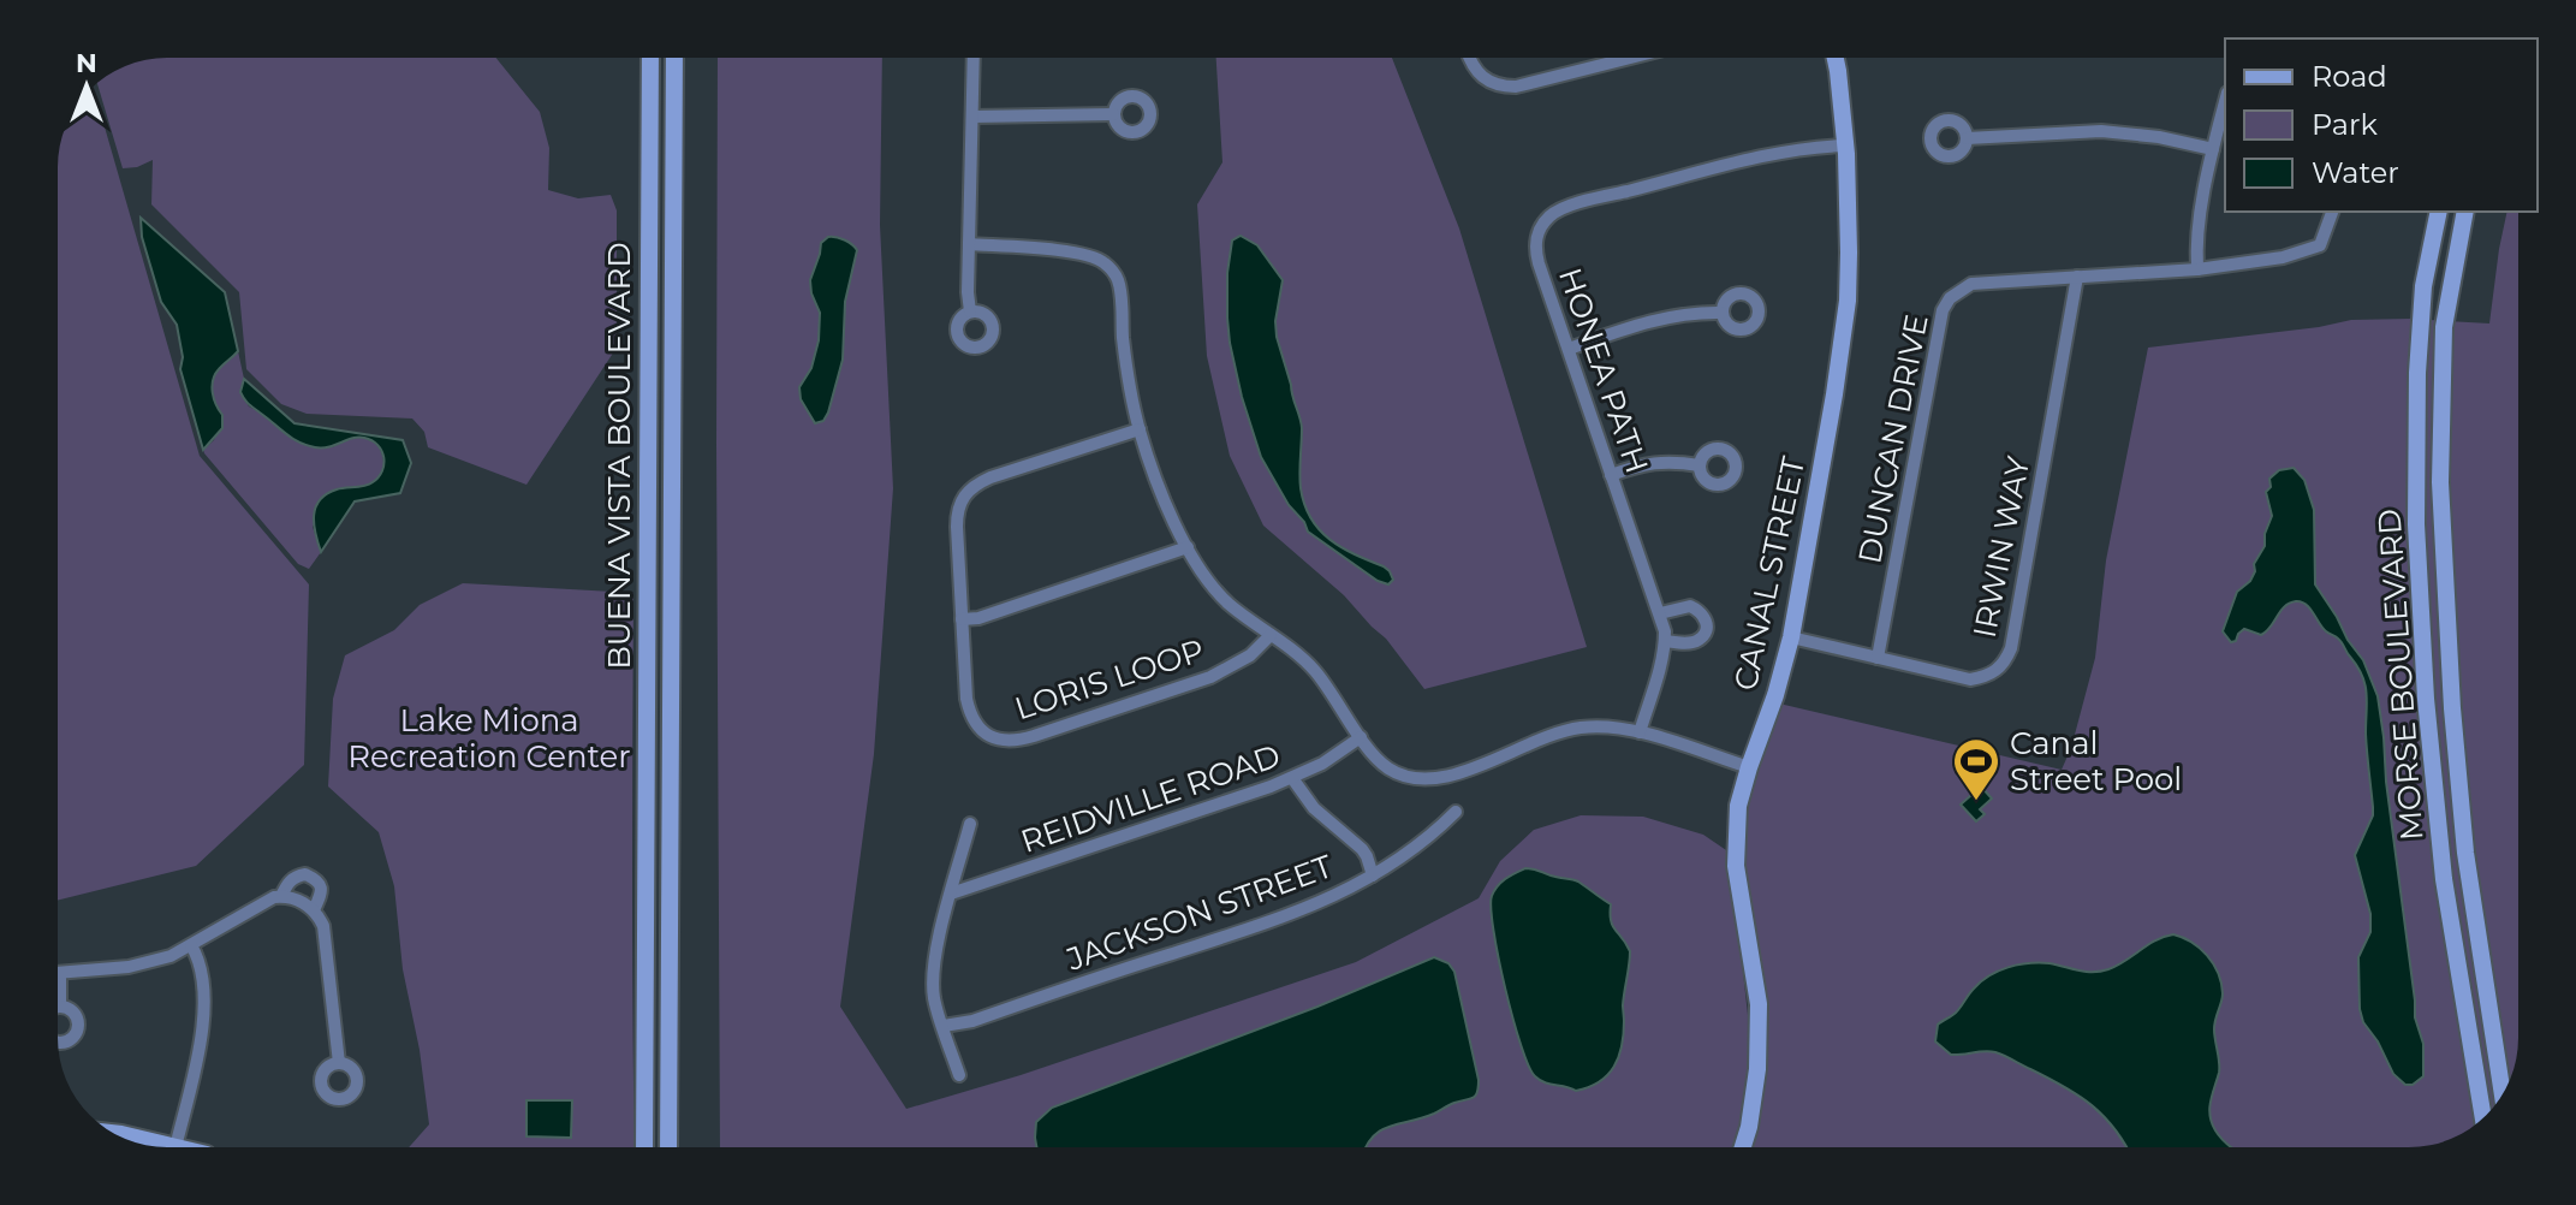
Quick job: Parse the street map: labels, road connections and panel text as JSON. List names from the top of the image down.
{
  "streets": {
    "main road": ["BUENA VISTA BOULEVARD", "CANAL STREET", "MORSE BOULEVARD"],
    "street": [
      "HONEA PATH",
      "DUNCAN DRIVE",
      "IRWIN WAY",
      "LORIS LOOP",
      "REIDVILLE ROAD",
      "JACKSON STREET"
    ]
  },
  "crossings": [
    ["HONEA PATH", "CANAL STREET"],
    ["DUNCAN DRIVE", "IRWIN WAY"],
    ["IRWIN WAY", "CANAL STREET"]
  ],
  "parks": ["Lake Miona Recreation Center"],
  "places": {
    "sports": ["Canal Street Pool"]
  },
  "legend": ["Road", "Park", "Water"],
  "north": "top"
}
